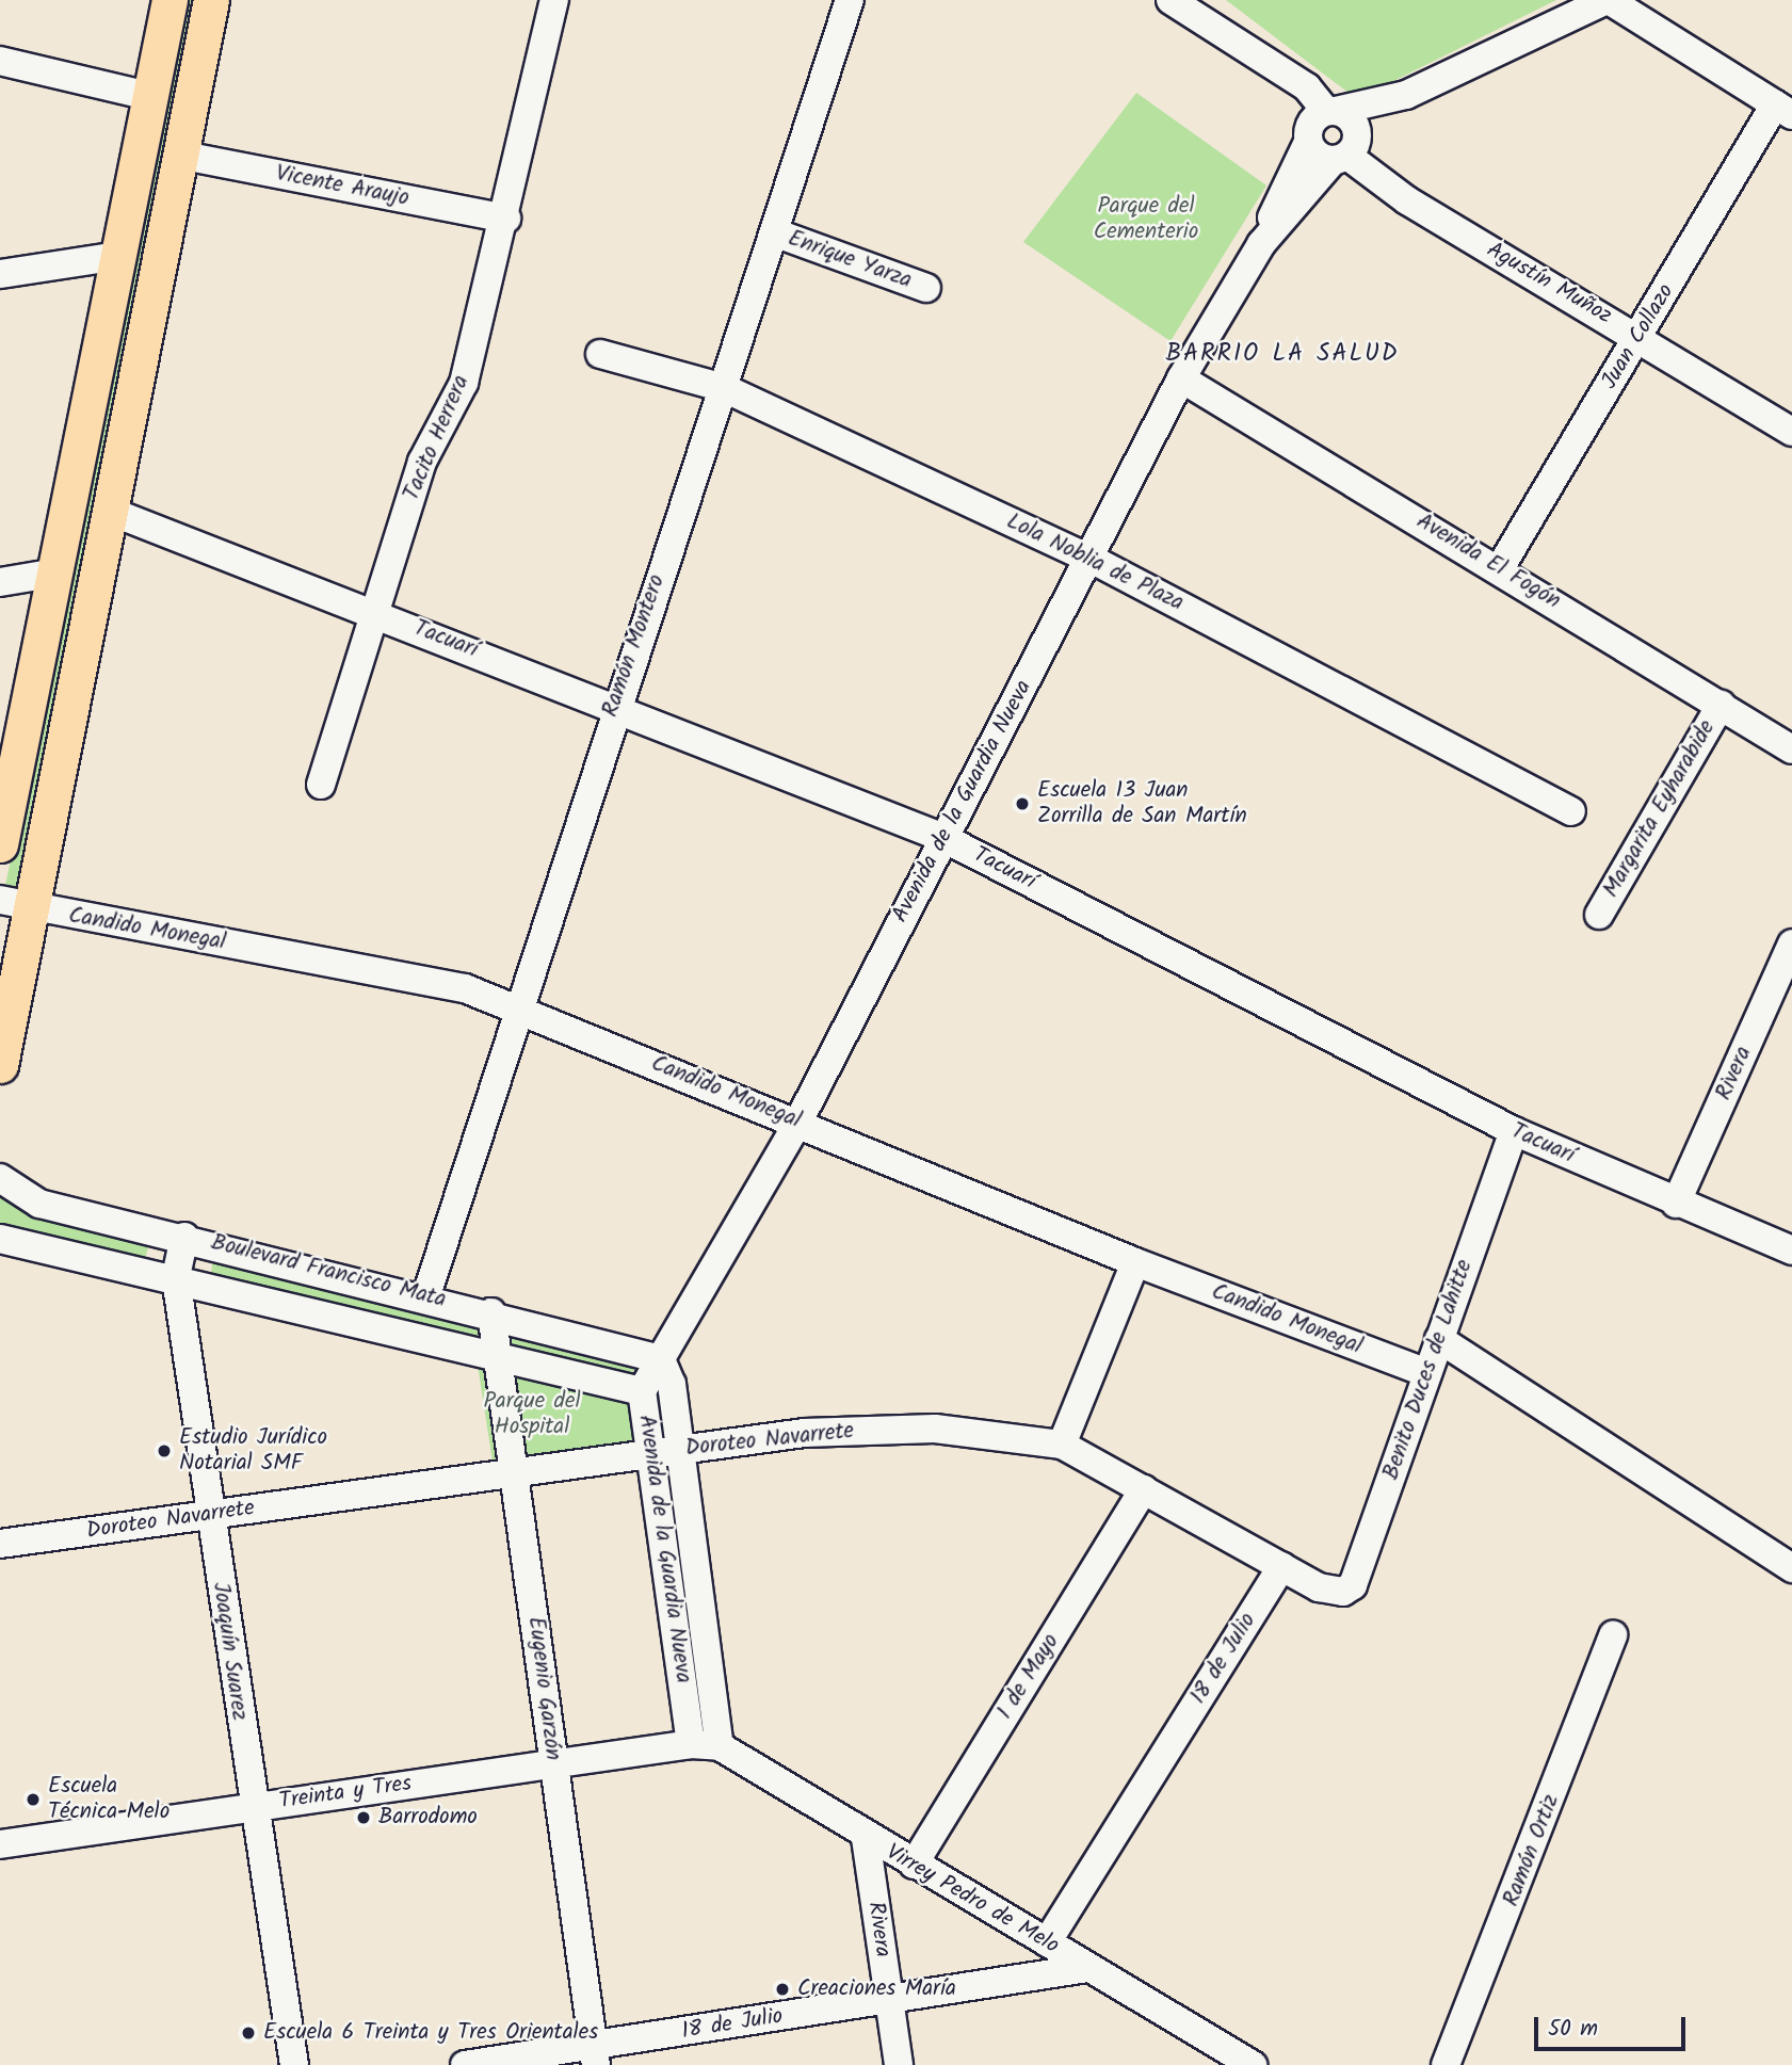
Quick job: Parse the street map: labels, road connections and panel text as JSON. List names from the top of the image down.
{
  "streets": {
    "street": [
      "Vicente Araujo",
      "Enrique Yarza",
      "Agustín Muñoz",
      "Juan Collazo",
      "Tacito Herrera",
      "Avenida El Fogón",
      "Lola Noblia de Plaza",
      "Tacuarí",
      "Ramón Montero",
      "Avenida de la Guardia Nueva",
      "Margarita Eyharabide",
      "Candido Monegal",
      "Rivera",
      "Boulevard Francisco Mata",
      "Benito Duces de Lahitte",
      "Doroteo Navarrete",
      "Joaquín Suarez",
      "18 de Julio",
      "1 de Mayo",
      "Eugenio Garzón",
      "Treinta y Tres",
      "Ramón Ortiz",
      "Virrey Pedro de Melo"
    ]
  },
  "crossings": [
    ["Vicente Araujo", "Tacito Herrera"],
    ["Enrique Yarza", "Ramón Montero"],
    ["Agustín Muñoz", "Juan Collazo"],
    ["Agustín Muñoz", "Avenida de la Guardia Nueva"],
    ["Juan Collazo", "Avenida El Fogón"],
    ["Tacito Herrera", "Tacuarí"],
    ["Avenida El Fogón", "Avenida de la Guardia Nueva"],
    ["Avenida El Fogón", "Margarita Eyharabide"],
    ["Lola Noblia de Plaza", "Ramón Montero"],
    ["Lola Noblia de Plaza", "Avenida de la Guardia Nueva"],
    ["Tacuarí", "Ramón Montero"],
    ["Tacuarí", "Avenida de la Guardia Nueva"],
    ["Tacuarí", "Rivera"],
    ["Tacuarí", "Benito Duces de Lahitte"],
    ["Ramón Montero", "Candido Monegal"],
    ["Ramón Montero", "Boulevard Francisco Mata"],
    ["Avenida de la Guardia Nueva", "Candido Monegal"],
    ["Avenida de la Guardia Nueva", "Boulevard Francisco Mata"],
    ["Avenida de la Guardia Nueva", "Doroteo Navarrete"],
    ["Avenida de la Guardia Nueva", "Treinta y Tres"],
    ["Avenida de la Guardia Nueva", "Virrey Pedro de Melo"],
    ["Candido Monegal", "Benito Duces de Lahitte"],
    ["Rivera", "18 de Julio"],
    ["Rivera", "Virrey Pedro de Melo"],
    ["Boulevard Francisco Mata", "Joaquín Suarez"],
    ["Boulevard Francisco Mata", "Eugenio Garzón"],
    ["Benito Duces de Lahitte", "Doroteo Navarrete"],
    ["Doroteo Navarrete", "Joaquín Suarez"],
    ["Doroteo Navarrete", "18 de Julio"],
    ["Doroteo Navarrete", "1 de Mayo"],
    ["Doroteo Navarrete", "Eugenio Garzón"],
    ["Joaquín Suarez", "Treinta y Tres"],
    ["18 de Julio", "Eugenio Garzón"],
    ["18 de Julio", "Virrey Pedro de Melo"],
    ["1 de Mayo", "Virrey Pedro de Melo"],
    ["Eugenio Garzón", "Treinta y Tres"],
    ["Treinta y Tres", "Virrey Pedro de Melo"]
  ],
  "districts": ["BARRIO LA SALUD"],
  "parks": ["Parque del Cementerio", "Parque del Hospital"],
  "places": [
    "Escuela 13 Juan Zorrilla de San Martín",
    "Estudio Jurídico Notarial SMF",
    "Escuela Técnica Melo",
    "Barrodomo",
    "Creaciones María",
    "Escuela 6 Treinta y Tres Orientales"
  ],
  "scale_bar": "50 m"
}
